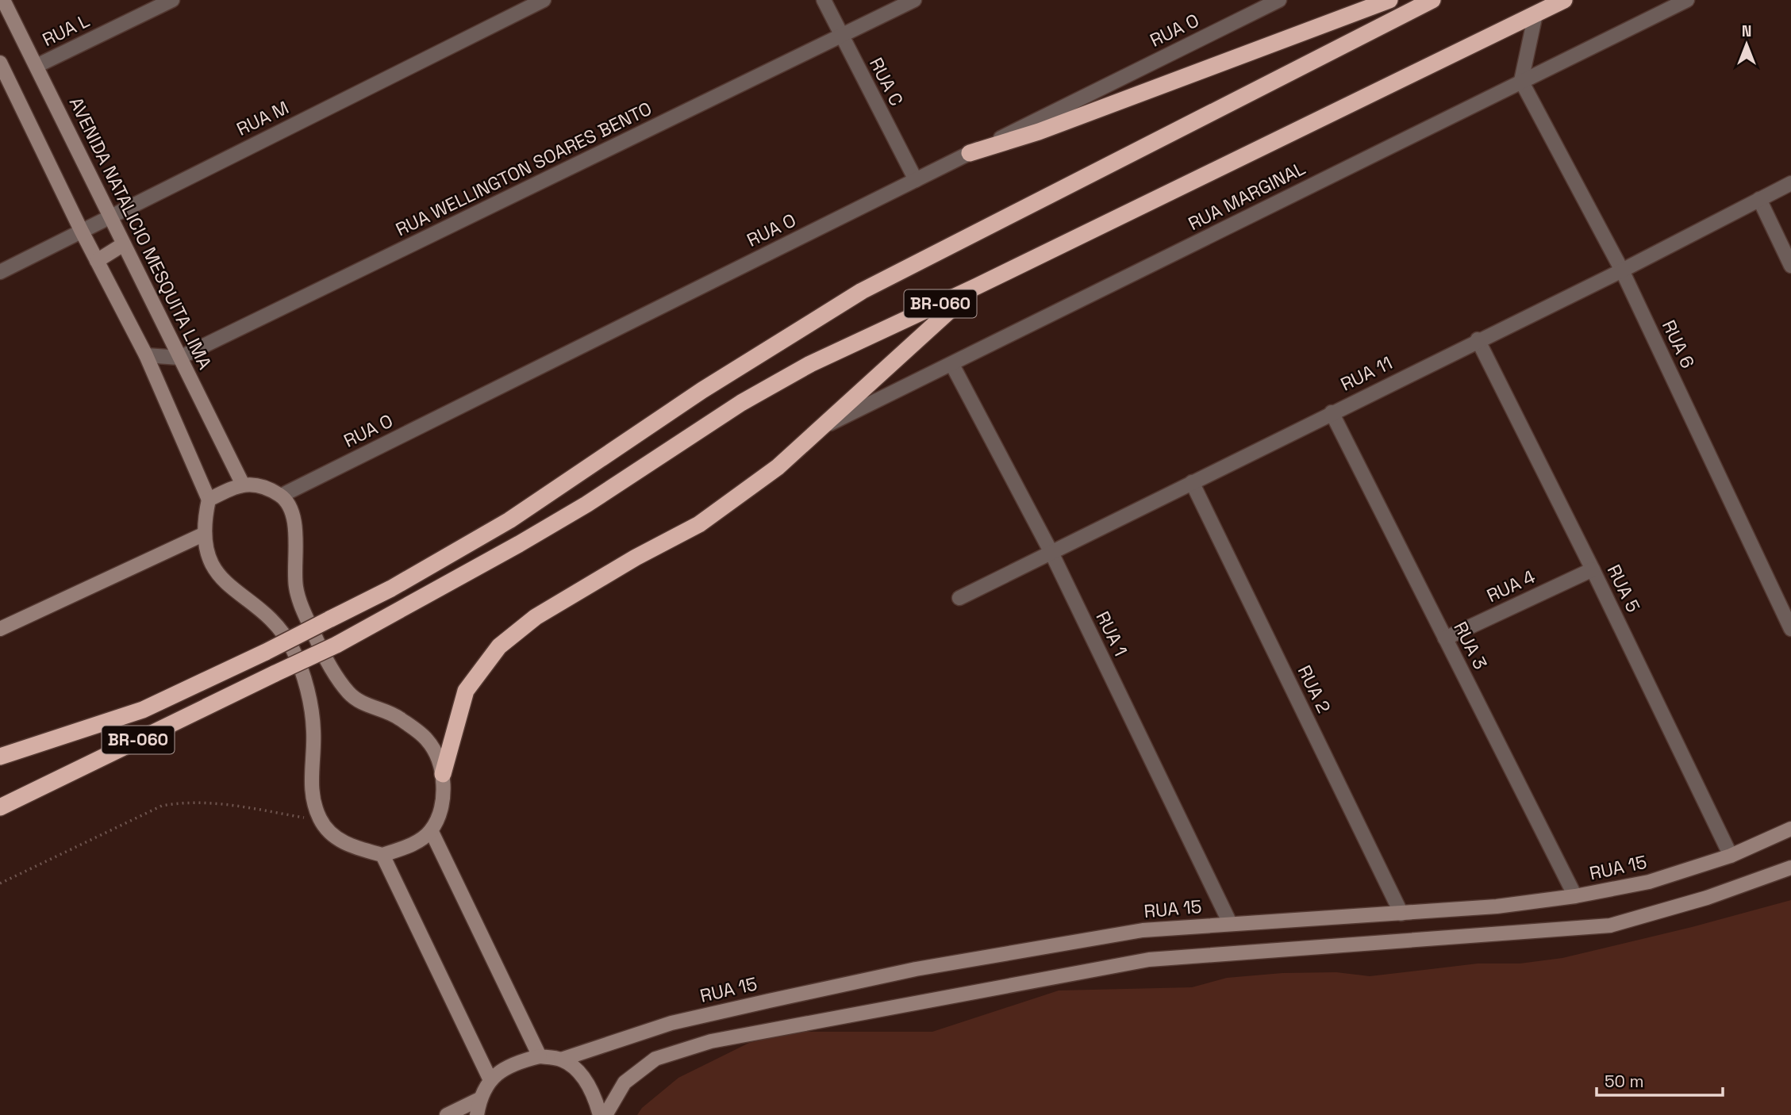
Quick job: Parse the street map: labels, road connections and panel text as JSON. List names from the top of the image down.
{
  "streets": {
    "highway": ["BR-060"],
    "street": [
      "RUA L",
      "RUA O",
      "RUA C",
      "RUA M",
      "RUA WELLINGTON SOARES BENTO",
      "RUA MARGINAL",
      "AVENIDA NATALICIO MESQUITA LIMA",
      "RUA 6",
      "RUA 11",
      "RUA 4",
      "RUA 5",
      "RUA 1",
      "RUA 3",
      "RUA 2",
      "RUA 15"
    ]
  },
  "crossings": [
    ["RUA L", "AVENIDA NATALICIO MESQUITA LIMA"],
    ["RUA O", "RUA C"],
    ["RUA C", "RUA WELLINGTON SOARES BENTO"],
    ["RUA M", "AVENIDA NATALICIO MESQUITA LIMA"],
    ["RUA WELLINGTON SOARES BENTO", "AVENIDA NATALICIO MESQUITA LIMA"],
    ["RUA MARGINAL", "RUA 6"],
    ["RUA MARGINAL", "RUA 1"],
    ["RUA 6", "RUA 11"],
    ["RUA 11", "RUA 5"],
    ["RUA 11", "RUA 1"],
    ["RUA 11", "RUA 3"],
    ["RUA 11", "RUA 2"],
    ["RUA 4", "RUA 5"],
    ["RUA 4", "RUA 3"],
    ["RUA 5", "RUA 15"],
    ["RUA 1", "RUA 15"],
    ["RUA 3", "RUA 15"],
    ["RUA 2", "RUA 15"]
  ],
  "scale_bar": "50 m",
  "north": "top"
}
